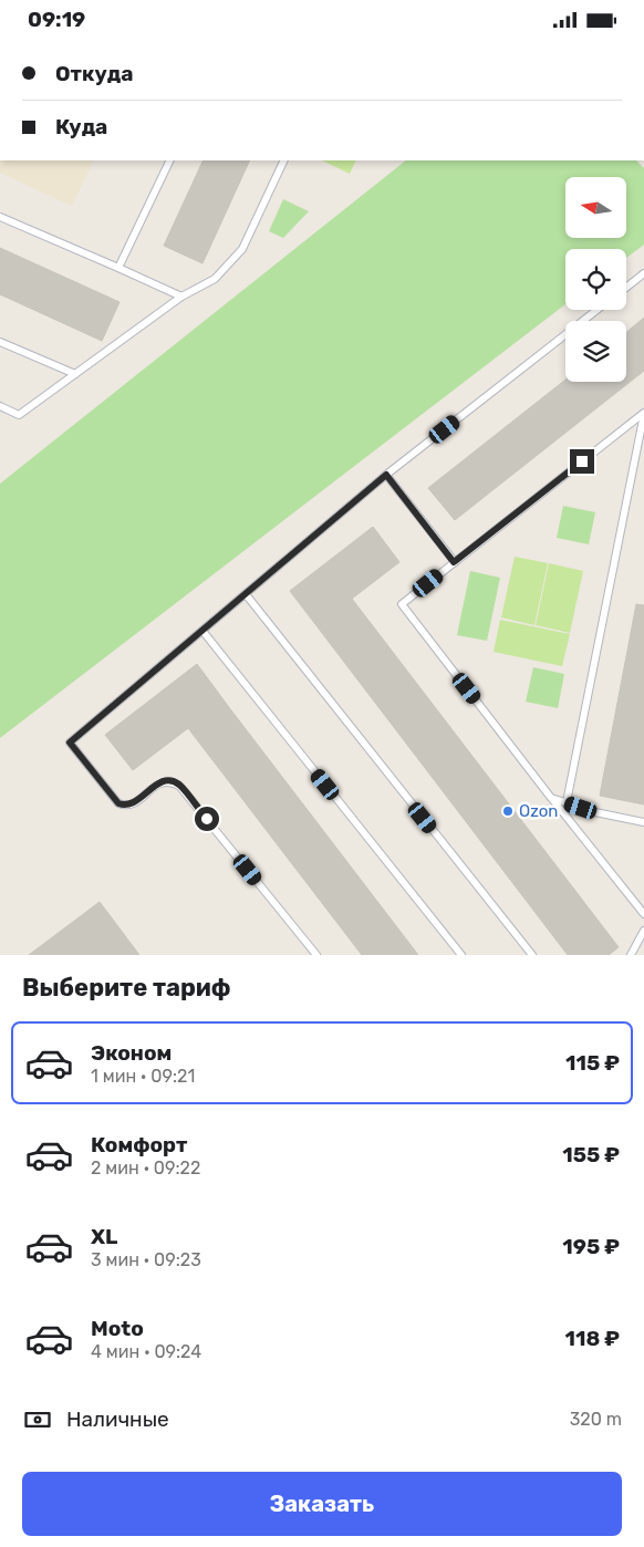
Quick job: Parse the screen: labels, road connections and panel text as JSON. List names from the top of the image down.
{
  "places": ["Ozon"],
  "north": "left",
  "page": {
    "status": "09:19",
    "banner": ["Откуда", "Куда"],
    "heading": "Выберите тариф",
    "list": [
      {
        "name": "Эконом",
        "note": "1 мин · 09:21",
        "value": "115 ₽"
      },
      {
        "name": "Комфорт",
        "note": "2 мин · 09:22",
        "value": "155 ₽"
      },
      {
        "name": "XL",
        "note": "3 мин · 09:23",
        "value": "195 ₽"
      },
      {
        "name": "Moto",
        "note": "4 мин · 09:24",
        "value": "118 ₽"
      }
    ],
    "pay": ["Наличные", "320 m"],
    "buttons": "Заказать"
  }
}
